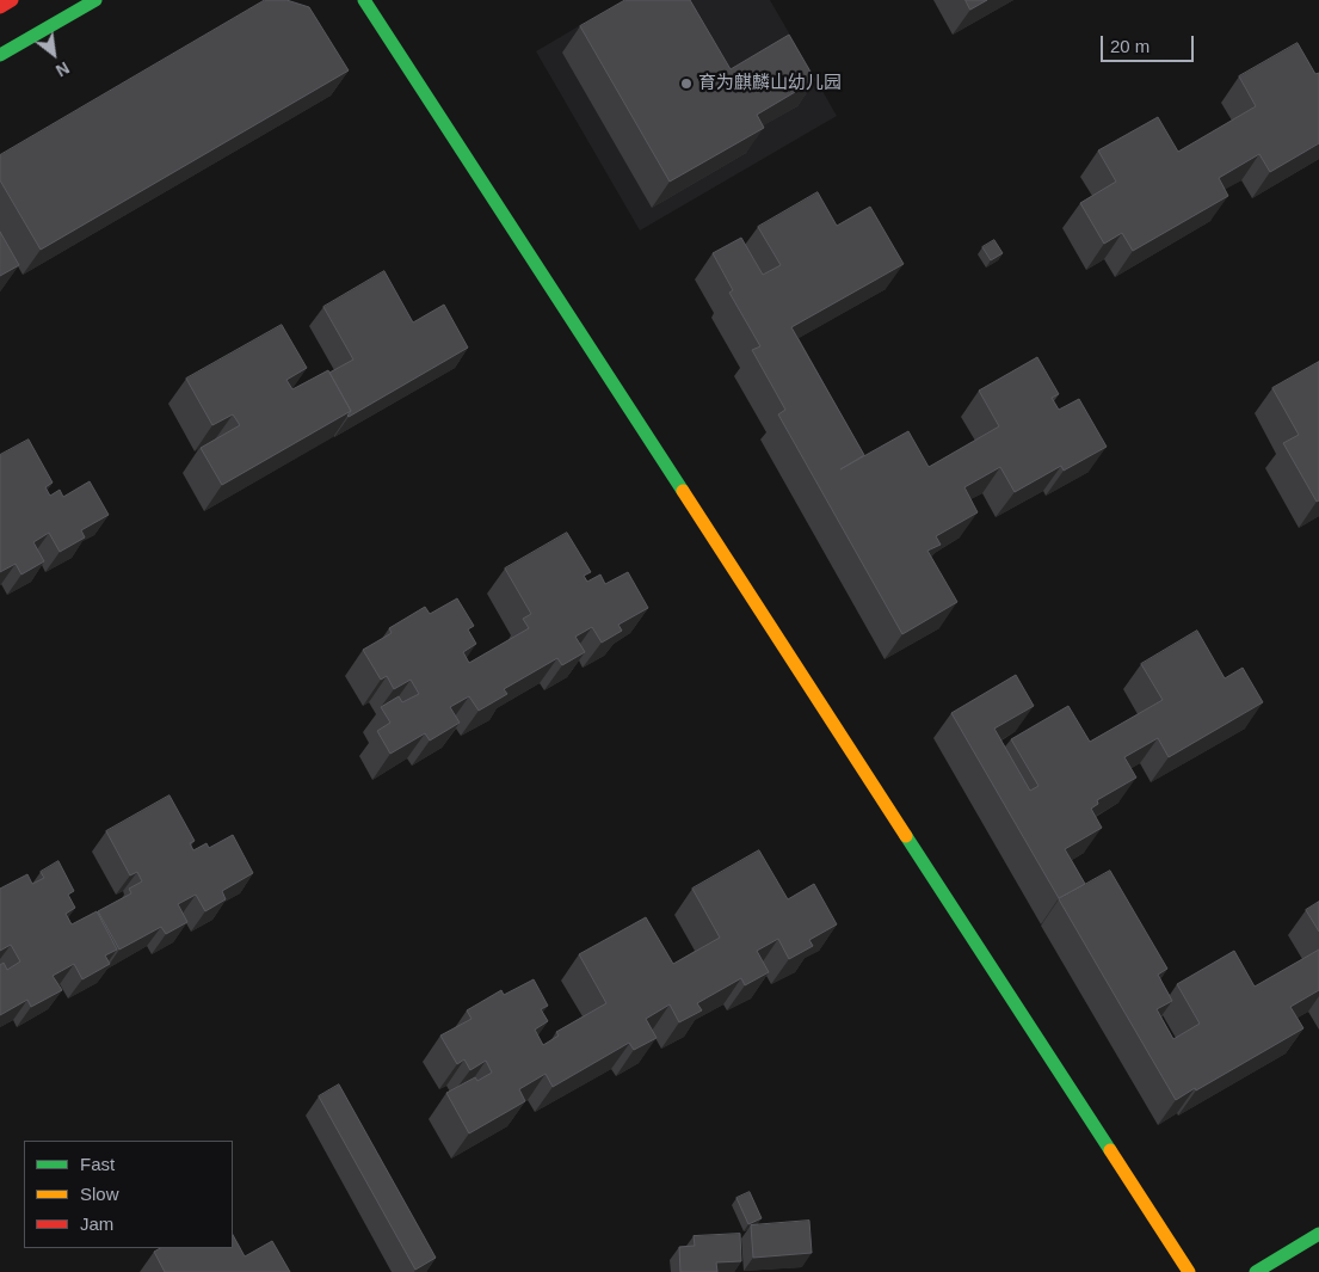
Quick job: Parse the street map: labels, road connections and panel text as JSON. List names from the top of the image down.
{
  "places": ["育为麒麟山幼儿园"],
  "legend": ["Fast", "Slow", "Jam"],
  "scale_bar": "20 m",
  "north": "bottom right"
}
